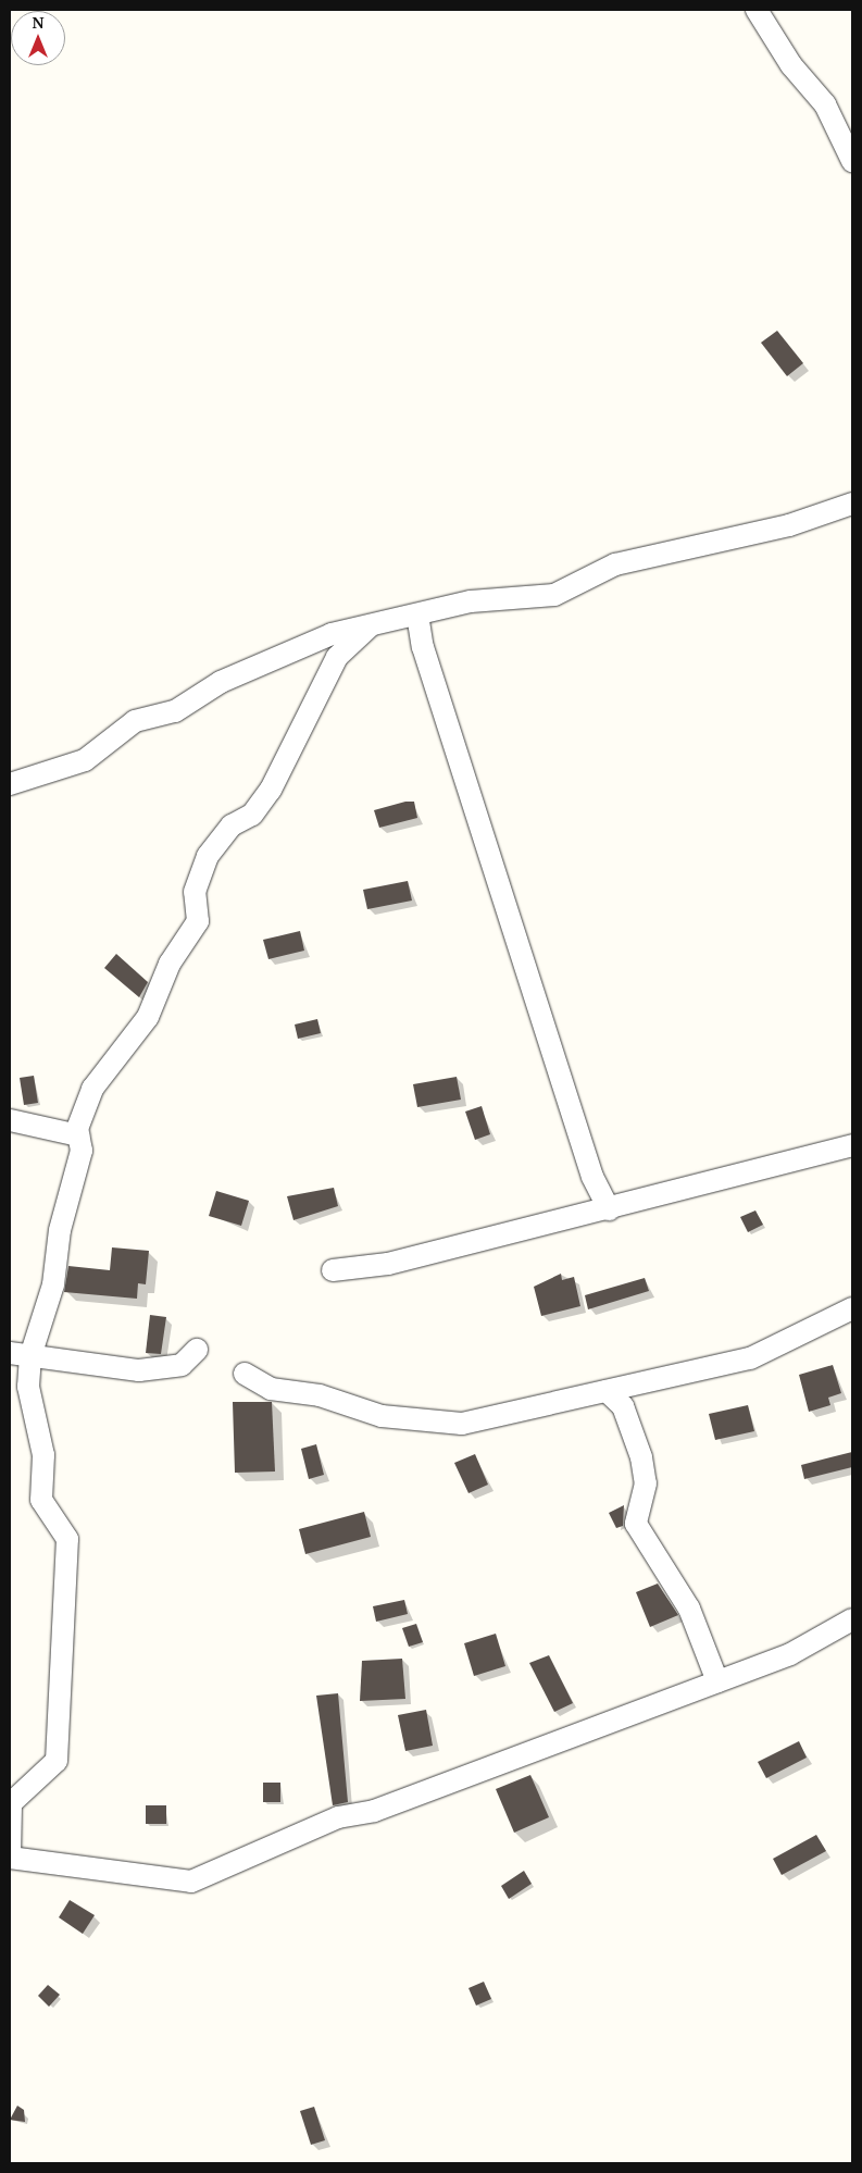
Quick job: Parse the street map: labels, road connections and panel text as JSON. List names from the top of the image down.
{
  "north": "top"
}
